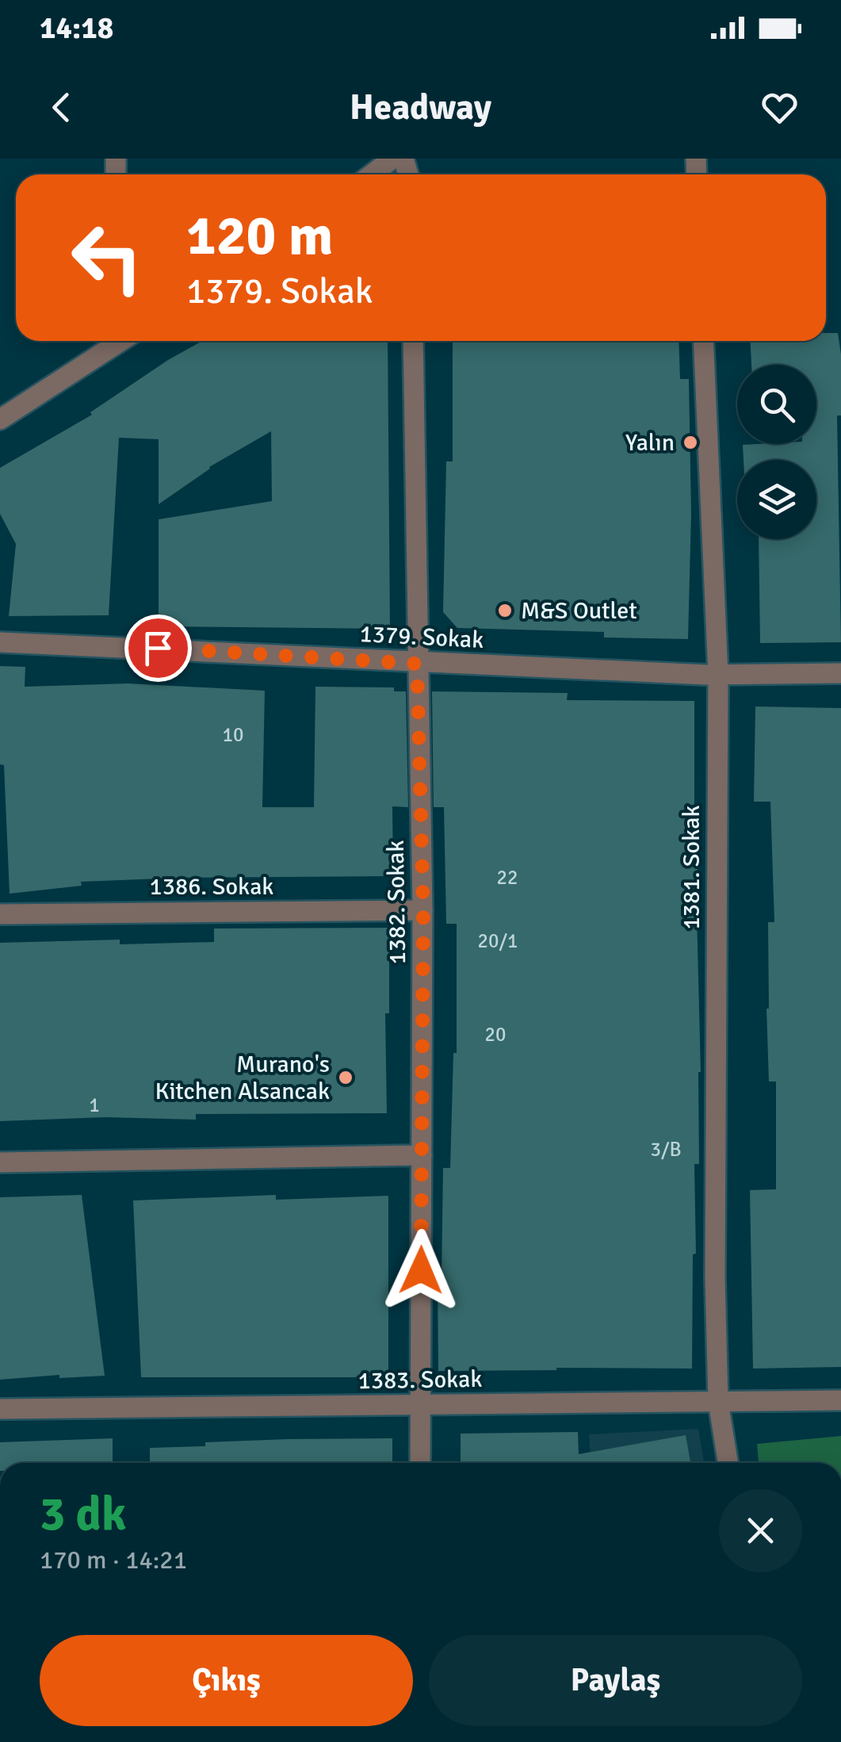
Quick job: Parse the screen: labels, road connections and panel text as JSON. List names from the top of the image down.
{
  "streets": {
    "street": [
      "1379. Sokak",
      "1381. Sokak",
      "1386. Sokak",
      "1382. Sokak",
      "1383. Sokak"
    ]
  },
  "crossings": [
    ["1379. Sokak", "1381. Sokak"],
    ["1379. Sokak", "1382. Sokak"],
    ["1381. Sokak", "1383. Sokak"],
    ["1386. Sokak", "1382. Sokak"],
    ["1382. Sokak", "1383. Sokak"]
  ],
  "places": ["Yalın", "M&S Outlet", "Murano's Kitchen Alsancak"],
  "house_numbers": [
    "10",
    "22",
    "20/1",
    "20",
    "1",
    "3/B"
  ],
  "page": {
    "status": "14:18",
    "header": "Headway",
    "turn": ["120 m", "1379. Sokak"],
    "heading": ["3 dk", "170 m · 14:21"],
    "buttons": ["Çıkış", "Paylaş"]
  }
}
